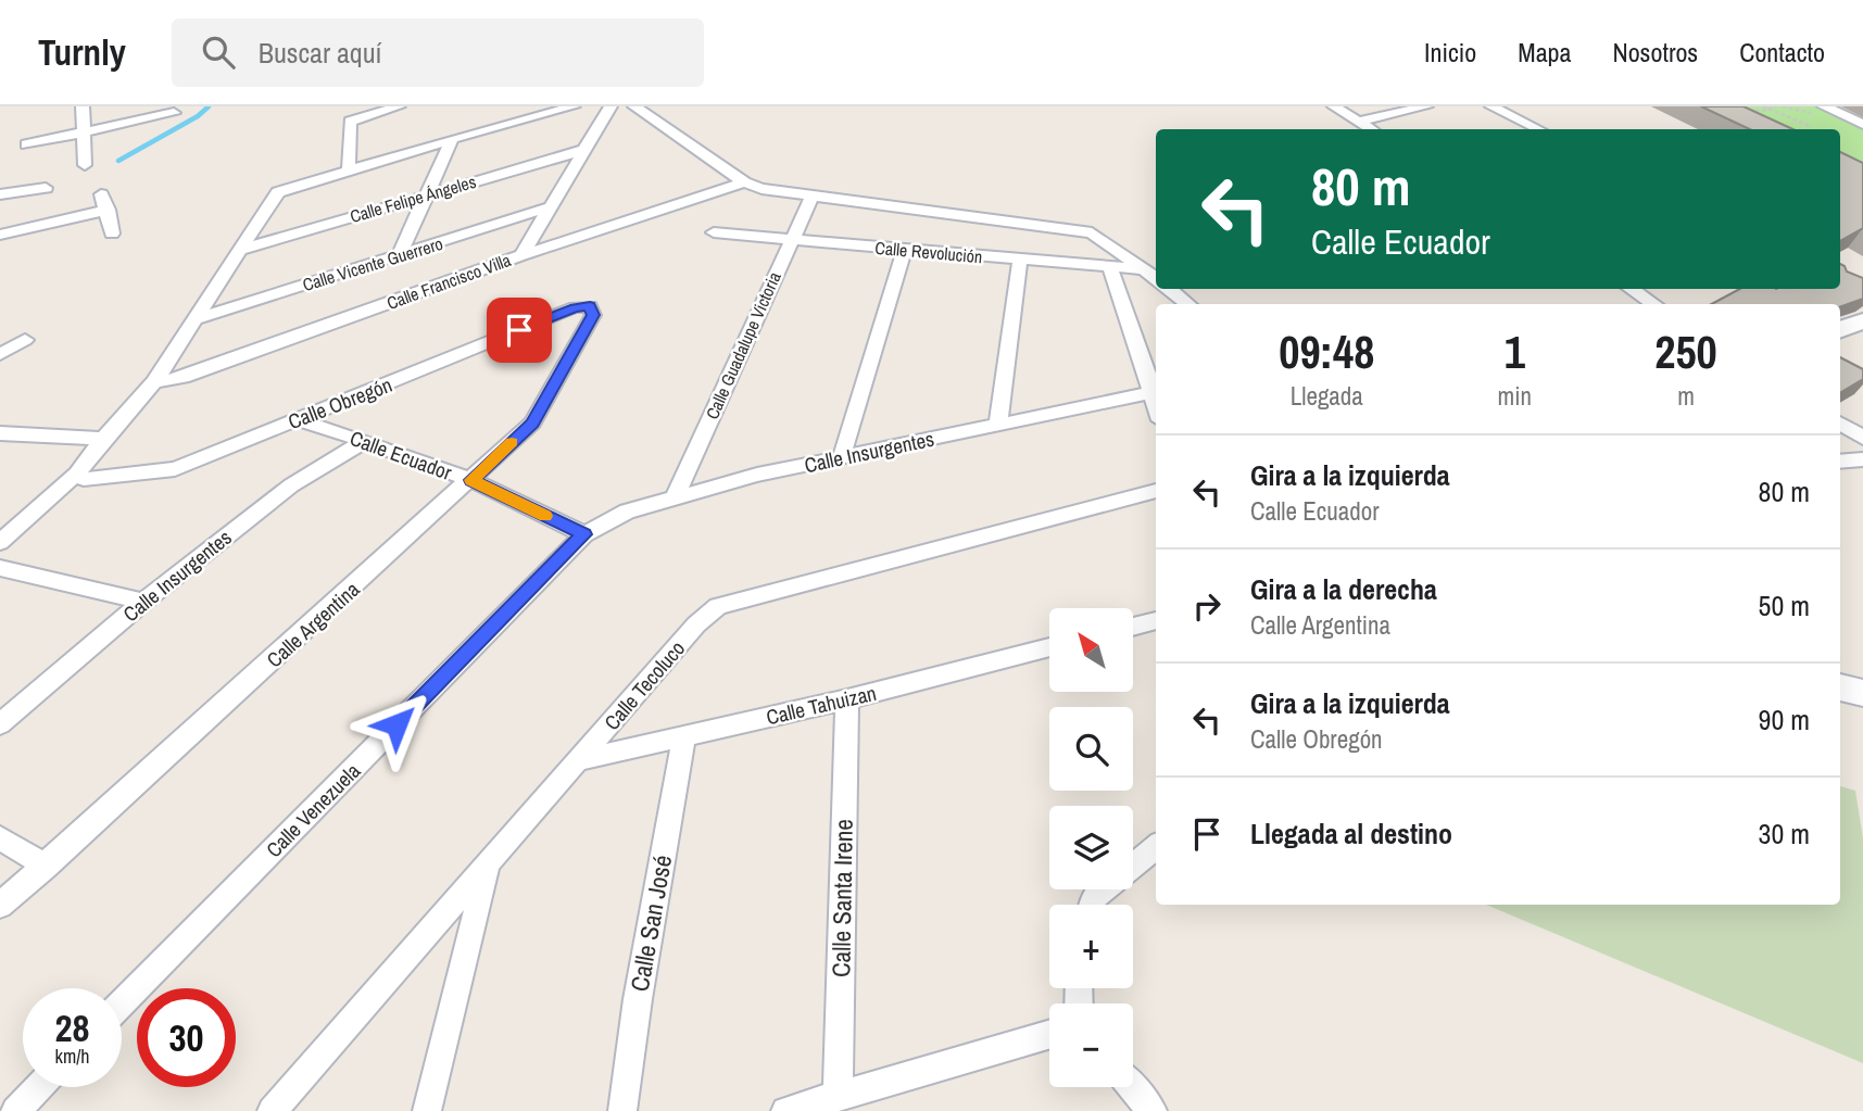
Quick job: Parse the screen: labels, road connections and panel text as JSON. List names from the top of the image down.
{
  "streets": {
    "street": [
      "Calle Felipe Ángeles",
      "Calle Revolución",
      "Calle Vicente Guerrero",
      "Calle Francisco Villa",
      "Calle Guadalupe Victoria",
      "Calle Obregón",
      "Calle Insurgentes",
      "Calle Ecuador",
      "Calle Argentina",
      "Calle Tecoluco",
      "Calle Tahuizan",
      "Calle Venezuela",
      "Calle Santa Irene",
      "Calle San José"
    ]
  },
  "crossings": [
    ["Calle Revolución", "Calle Guadalupe Victoria"],
    ["Calle Guadalupe Victoria", "Calle Insurgentes"],
    ["Calle Obregón", "Calle Ecuador"],
    ["Calle Obregón", "Calle Argentina"],
    ["Calle Insurgentes", "Calle Ecuador"],
    ["Calle Insurgentes", "Calle Venezuela"],
    ["Calle Ecuador", "Calle Argentina"],
    ["Calle Ecuador", "Calle Venezuela"],
    ["Calle Tecoluco", "Calle Tahuizan"],
    ["Calle Tahuizan", "Calle Santa Irene"],
    ["Calle Tahuizan", "Calle San José"]
  ],
  "north": "top left",
  "page": {
    "header": "Turnly",
    "search": "Buscar aquí",
    "nav": [
      "Inicio",
      "Mapa",
      "Nosotros",
      "Contacto"
    ],
    "turn": ["80 m", "Calle Ecuador"],
    "eta": [
      "09:48",
      "Llegada",
      "1",
      "min",
      "250",
      "m"
    ],
    "list": [
      {
        "name": "Gira a la izquierda",
        "note": "Calle Ecuador",
        "value": "80 m"
      },
      {
        "name": "Gira a la derecha",
        "note": "Calle Argentina",
        "value": "50 m"
      },
      {
        "name": "Gira a la izquierda",
        "note": "Calle Obregón",
        "value": "90 m"
      },
      {
        "name": "Llegada al destino",
        "value": "30 m"
      }
    ],
    "map_buttons": ["+", "−"],
    "speed": "28 km/h",
    "limit": "30"
  }
}
